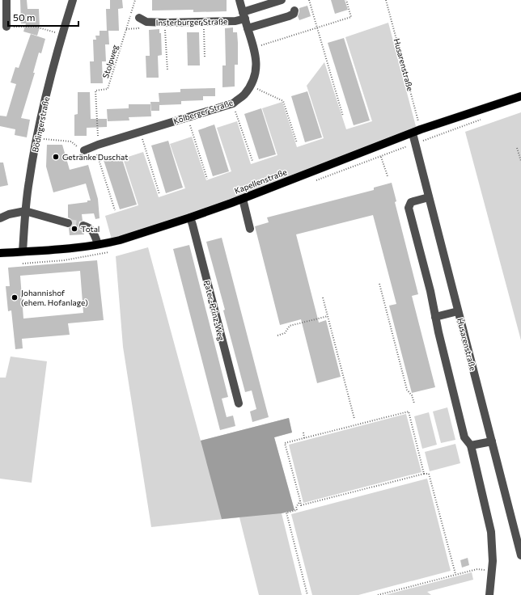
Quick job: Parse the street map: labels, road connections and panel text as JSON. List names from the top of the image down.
{
  "streets": {
    "main road": ["Kapellenstraße"],
    "street": [
      "Insterburger Straße",
      "Husarenstraße",
      "Kolberger Straße",
      "Bödingerstraße",
      "Pater-Prinz-Weg"
    ],
    "path": ["Stolpweg"]
  },
  "crossings": [
    ["Insterburger Straße", "Kolberger Straße"],
    ["Stolpweg", "Kolberger Straße"],
    ["Husarenstraße", "Kapellenstraße"],
    ["Bödingerstraße", "Kapellenstraße"],
    ["Kapellenstraße", "Pater-Prinz-Weg"]
  ],
  "places": ["Getränke Duschat", "Total", "Johannishof (ehem. Hofanlage)"],
  "scale_bar": "50 m"
}
